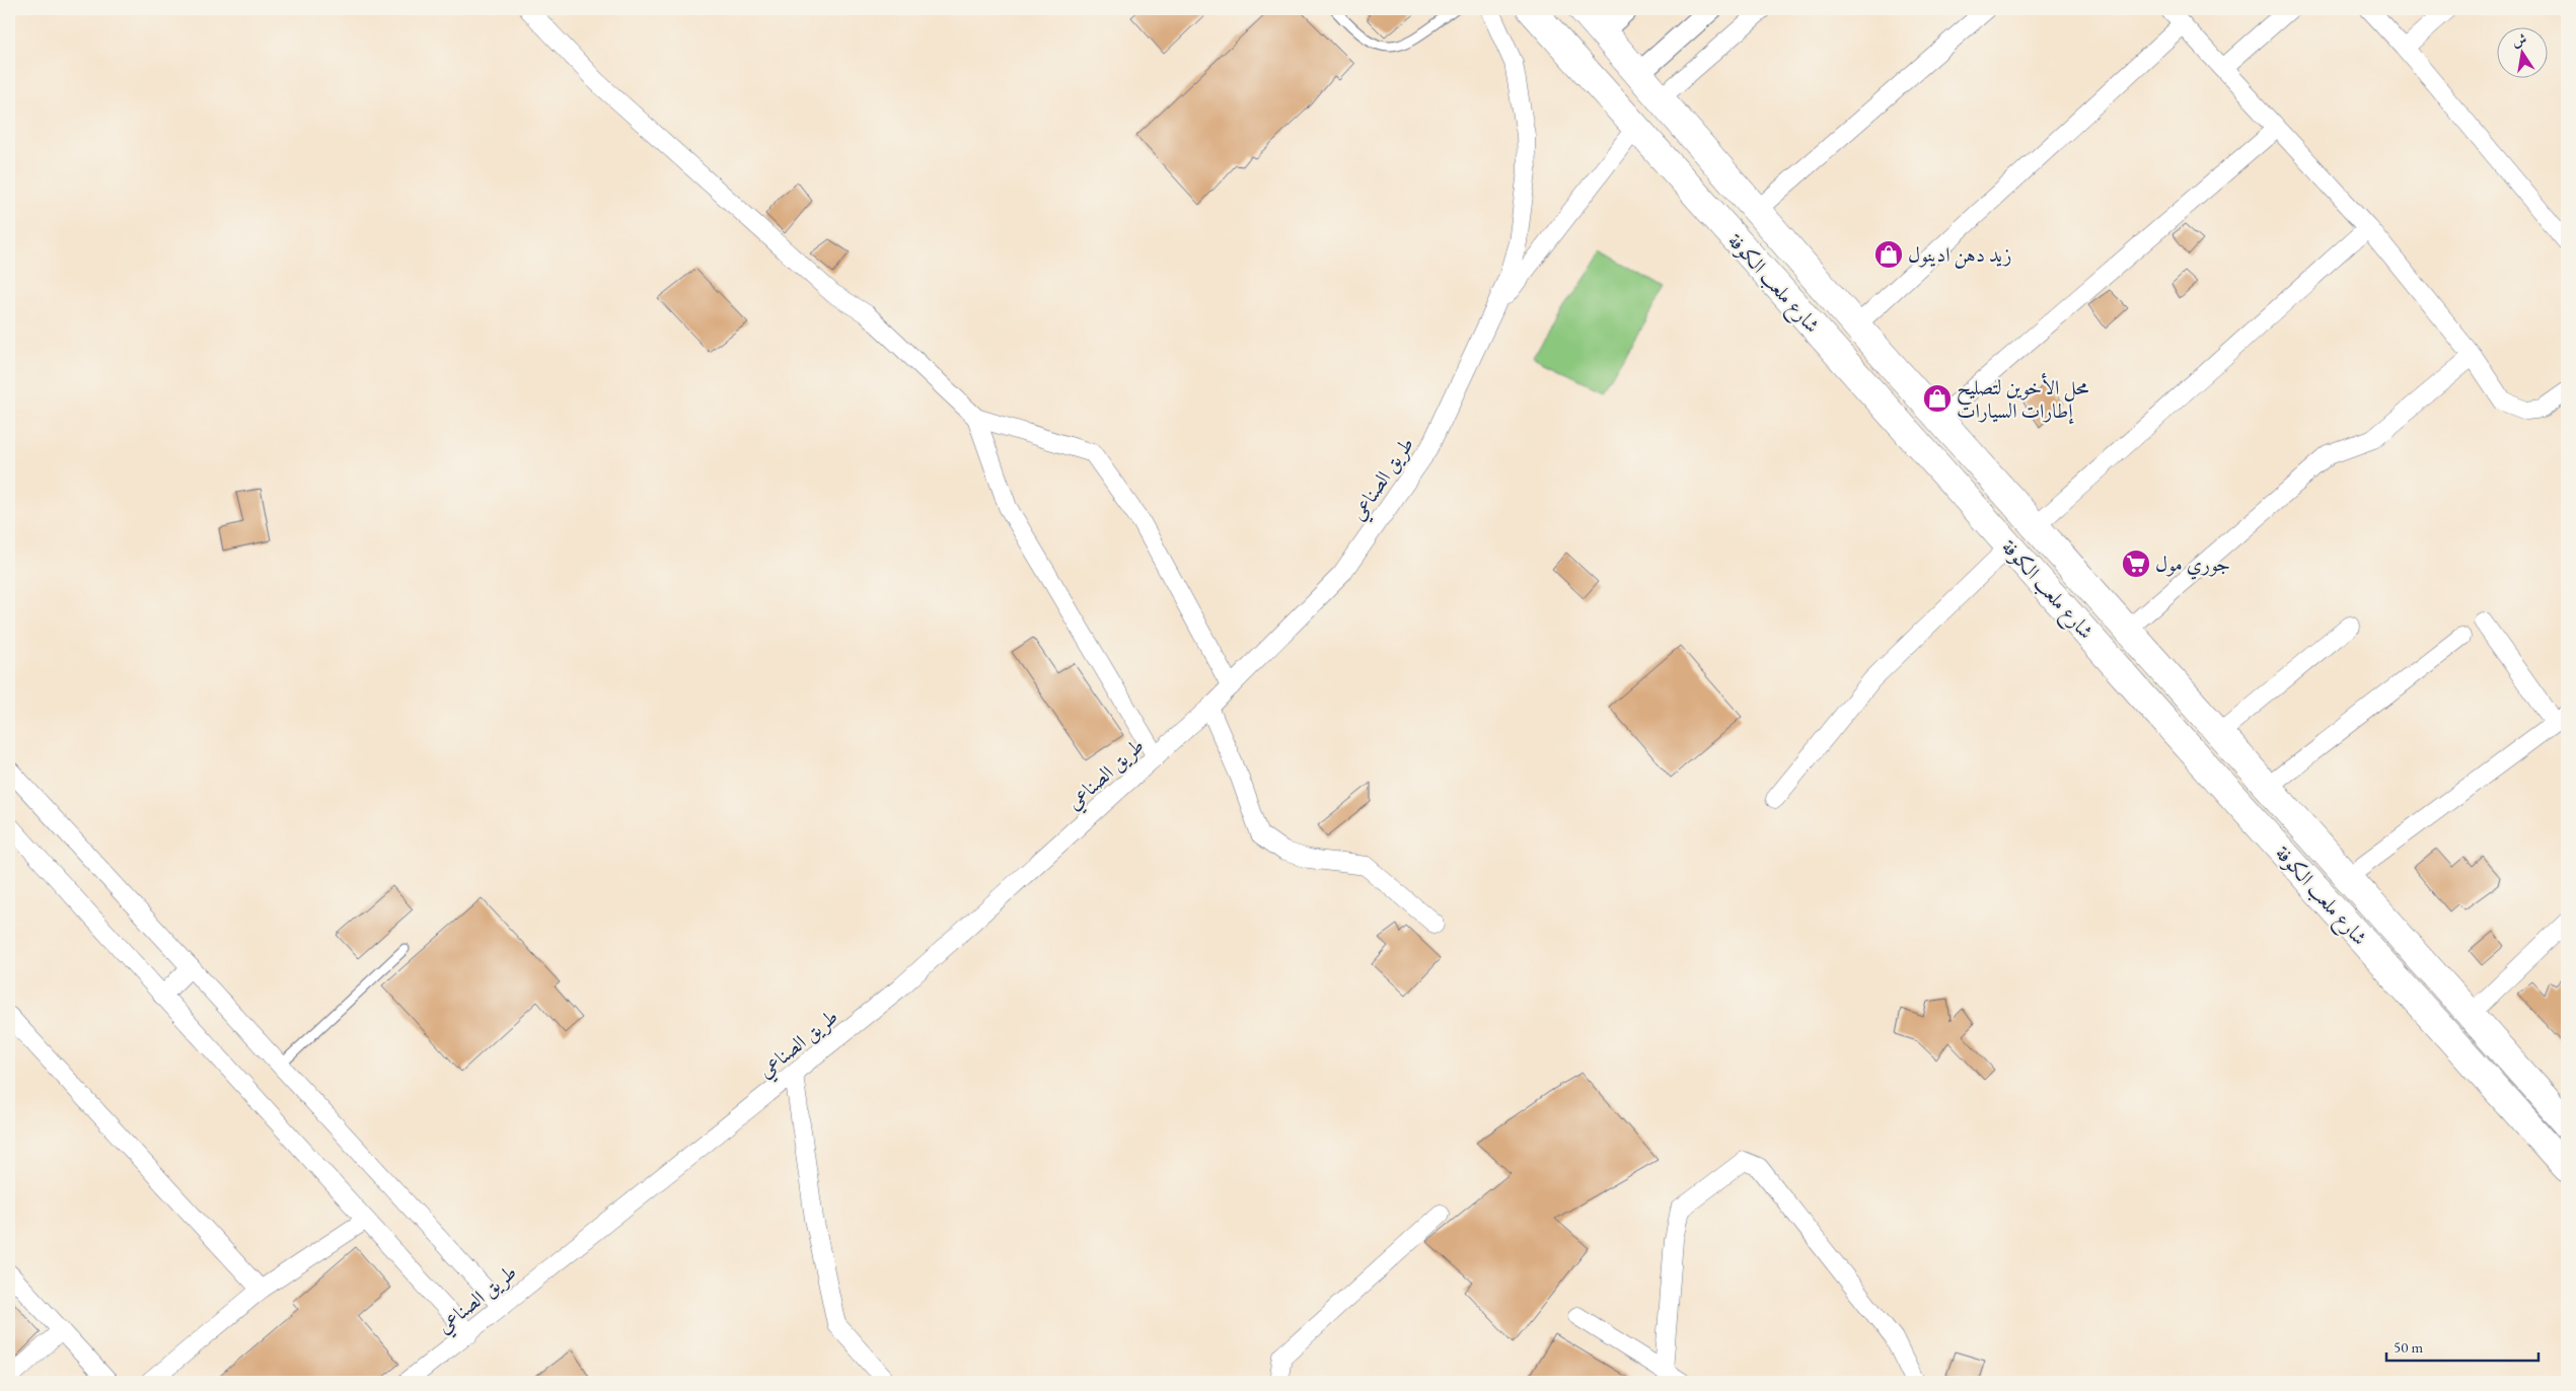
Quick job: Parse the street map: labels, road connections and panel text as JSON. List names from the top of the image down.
{
  "streets": {
    "main road": ["شارع ملعب الكوفة"],
    "street": ["طريق الصناعي"]
  },
  "places": {
    "shop": ["زيد دهن ادينول", "محل الأخوين لتصليح إطارات السيارات"],
    "supermarket": ["جوري مول"]
  },
  "scale_bar": "50 m",
  "north": "top"
}
